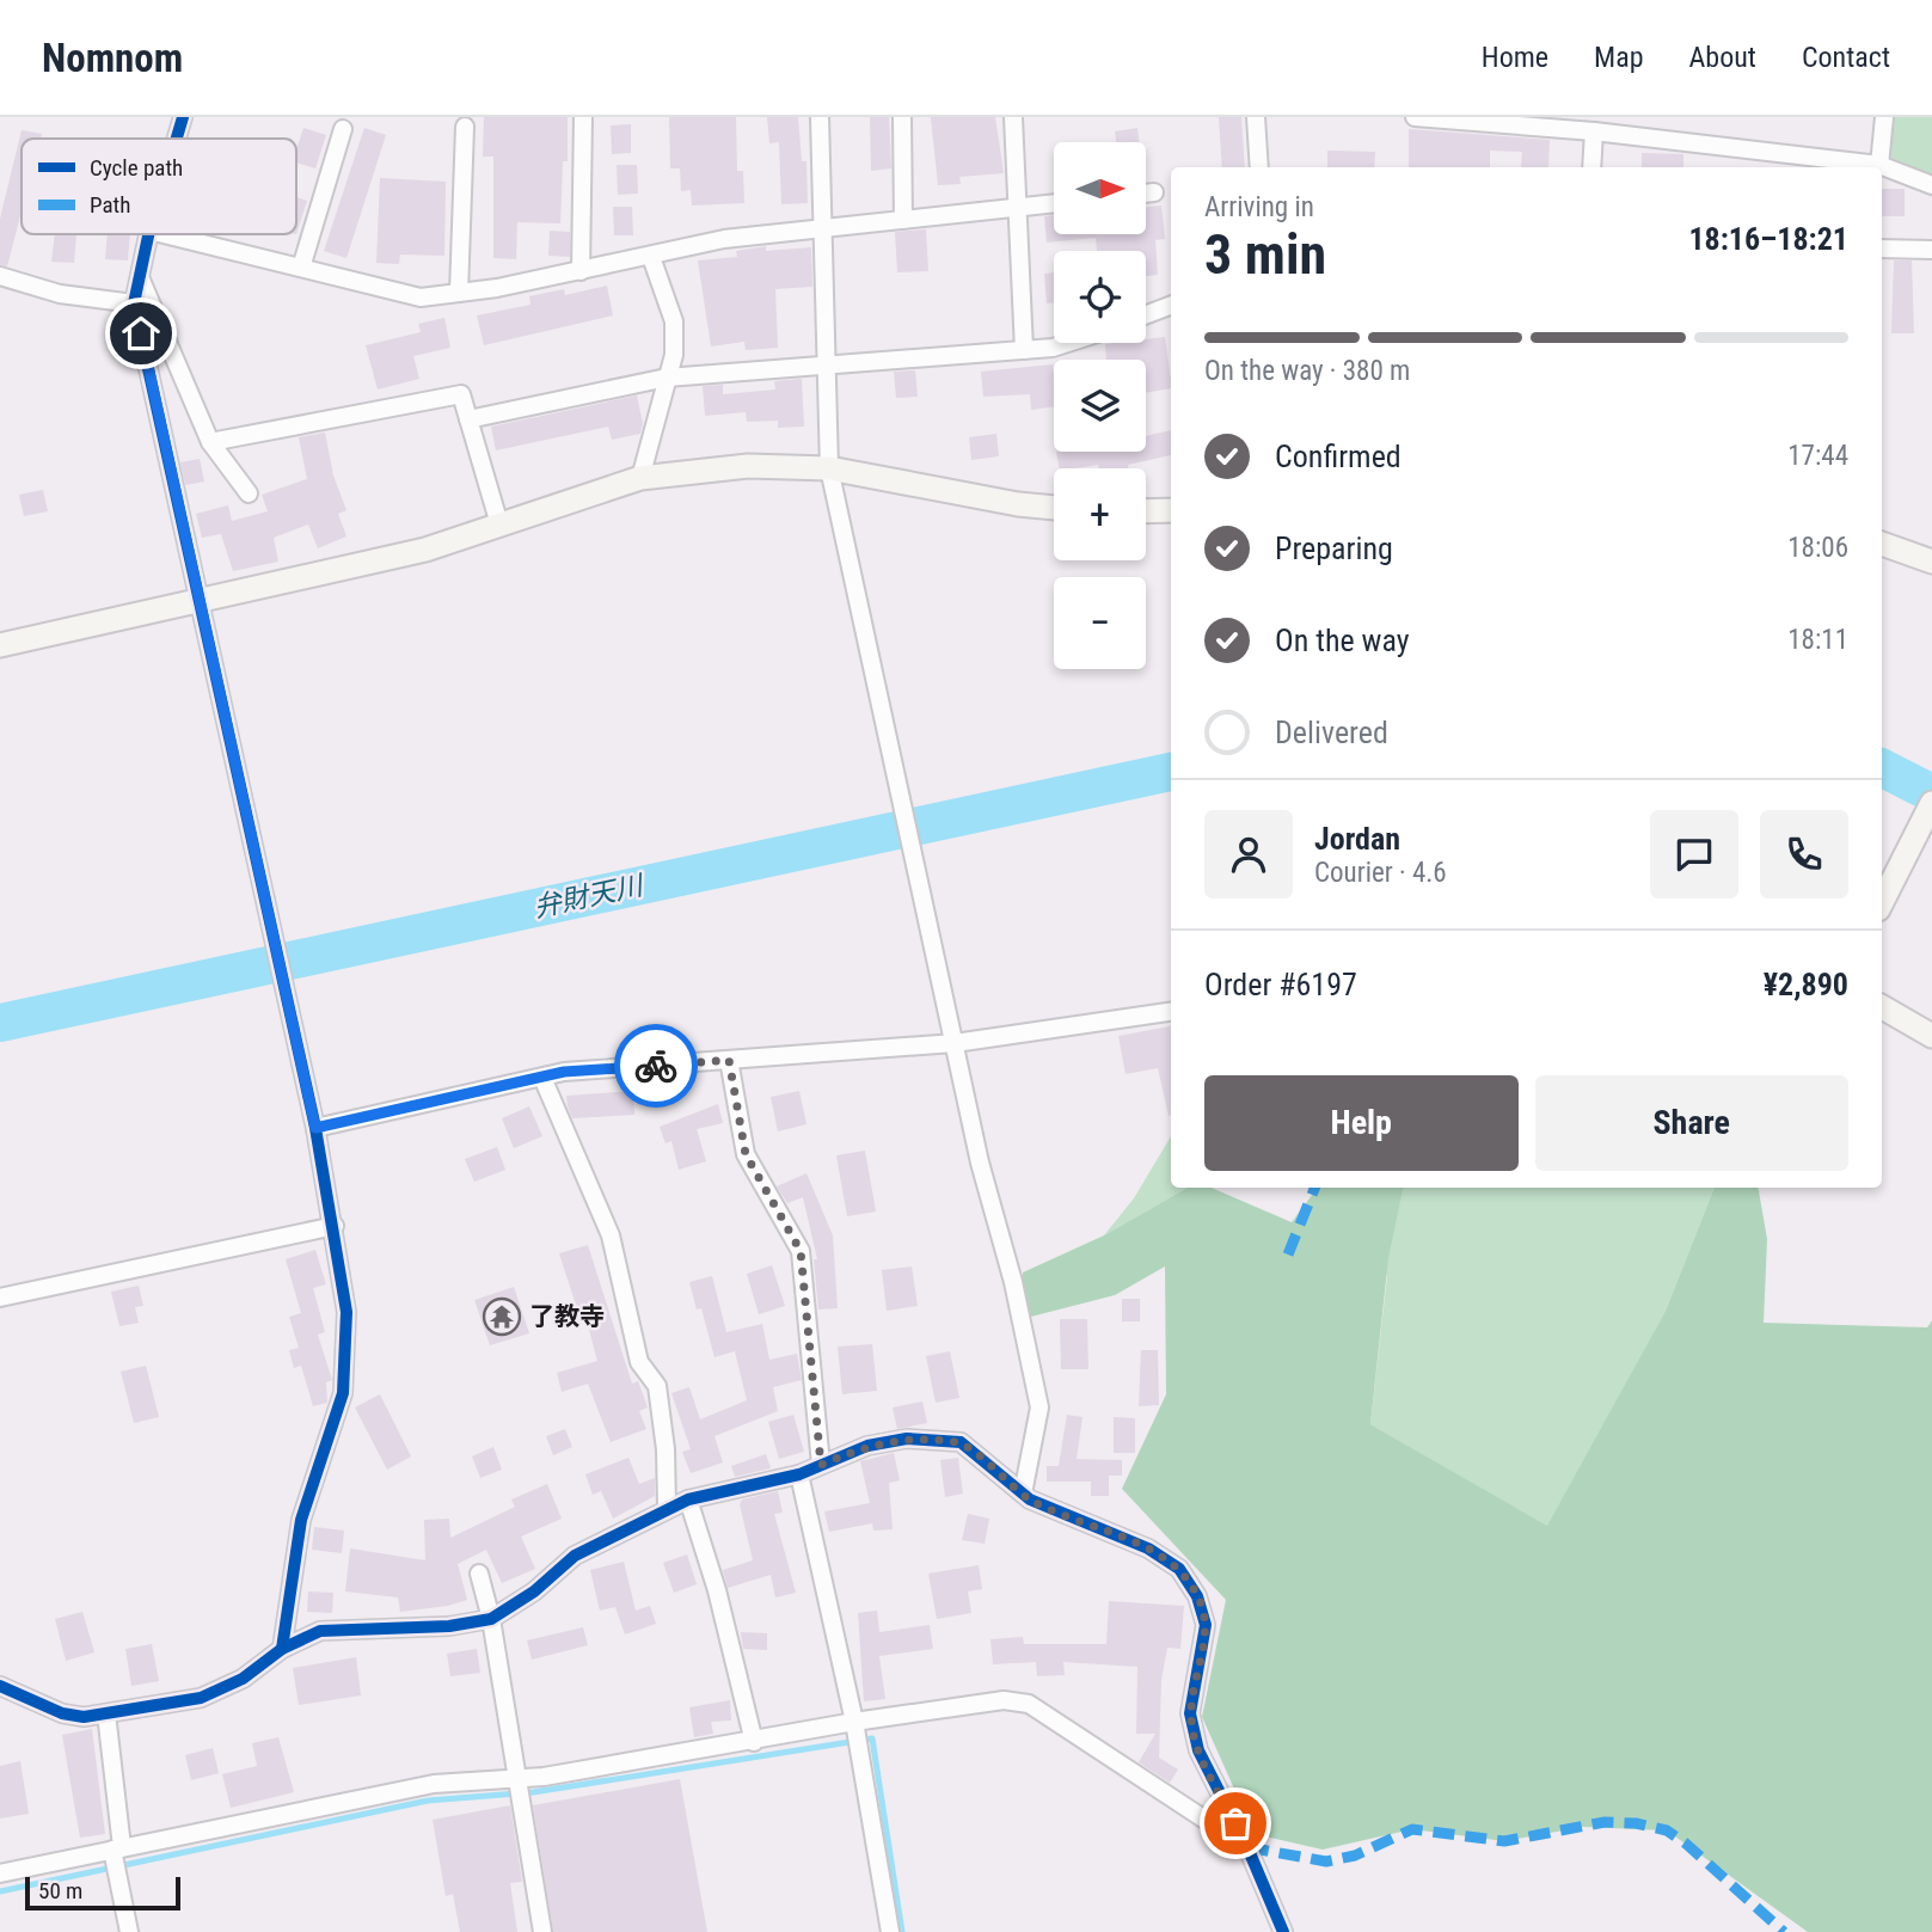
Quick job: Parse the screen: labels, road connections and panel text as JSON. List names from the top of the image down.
{
  "water": ["弁財天川"],
  "places": {
    "temple": ["了教寺"]
  },
  "legend": ["Cycle path", "Path"],
  "scale_bar": "50 m",
  "north": "right",
  "page": {
    "header": "Nomnom",
    "nav": [
      "Home",
      "Map",
      "About",
      "Contact"
    ],
    "map_buttons": ["+", "−"],
    "heading": ["3 min", "Arriving in", "18:16–18:21"],
    "panel": [
      "Jordan",
      "Courier · 4.6",
      "Order #6197",
      "¥2,890"
    ],
    "bar": "On the way · 380 m",
    "list": [
      ["Confirmed", "17:44"],
      ["Preparing", "18:06"],
      ["On the way", "18:11"],
      "Delivered"
    ],
    "buttons": ["Help", "Share"],
    "scale": "50 m"
  }
}
